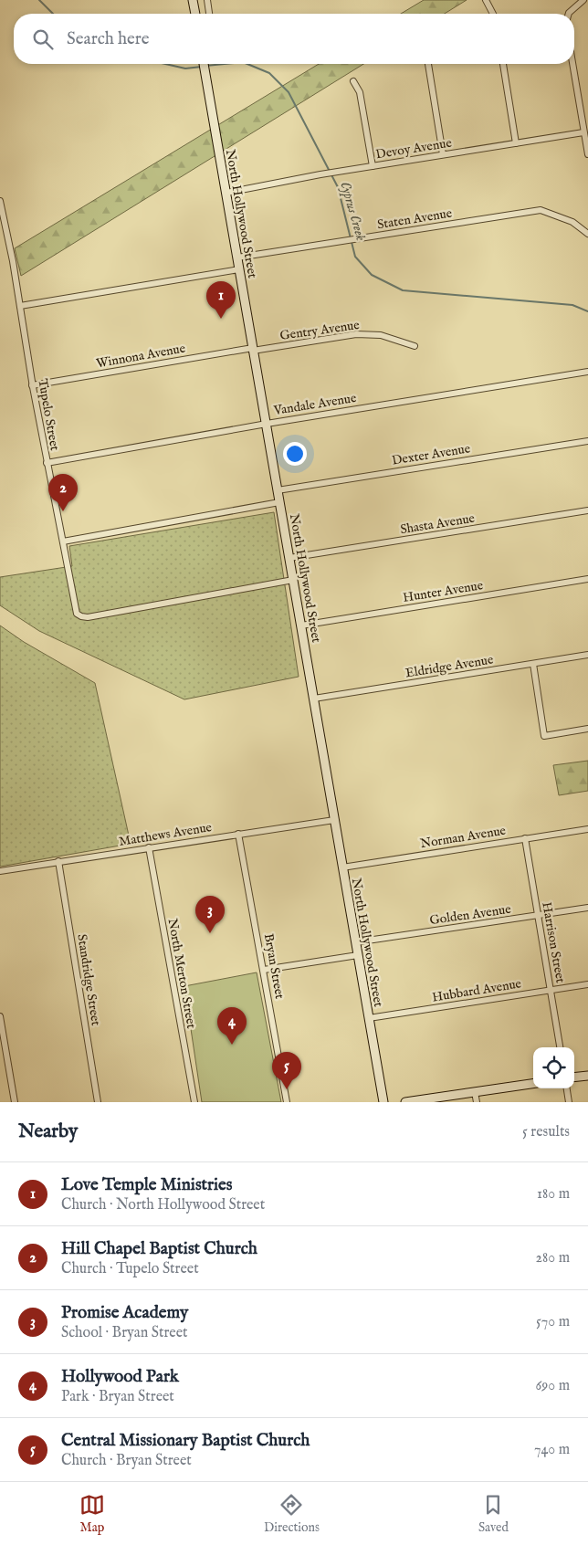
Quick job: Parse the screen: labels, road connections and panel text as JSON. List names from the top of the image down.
{
  "streets": {
    "main road": ["North Hollywood Street"],
    "street": [
      "Devoy Avenue",
      "Staten Avenue",
      "Gentry Avenue",
      "Winnona Avenue",
      "Vandale Avenue",
      "Tupelo Street",
      "Dexter Avenue",
      "Shasta Avenue",
      "Hunter Avenue",
      "Eldridge Avenue",
      "Matthews Avenue",
      "Norman Avenue",
      "Golden Avenue",
      "Harrison Street",
      "Bryan Street",
      "North Merton Street",
      "Standridge Street",
      "Hubbard Avenue"
    ]
  },
  "crossings": [
    ["Devoy Avenue", "North Hollywood Street"],
    ["North Hollywood Street", "Staten Avenue"],
    ["North Hollywood Street", "Gentry Avenue"],
    ["North Hollywood Street", "Winnona Avenue"],
    ["North Hollywood Street", "Vandale Avenue"],
    ["North Hollywood Street", "Tupelo Street"],
    ["North Hollywood Street", "Dexter Avenue"],
    ["North Hollywood Street", "Shasta Avenue"],
    ["North Hollywood Street", "Hunter Avenue"],
    ["North Hollywood Street", "Eldridge Avenue"],
    ["North Hollywood Street", "Matthews Avenue"],
    ["North Hollywood Street", "Norman Avenue"],
    ["North Hollywood Street", "Golden Avenue"],
    ["North Hollywood Street", "Hubbard Avenue"],
    ["Gentry Avenue", "Winnona Avenue"],
    ["Winnona Avenue", "Tupelo Street"],
    ["Vandale Avenue", "Tupelo Street"],
    ["Matthews Avenue", "Bryan Street"],
    ["Matthews Avenue", "North Merton Street"],
    ["Matthews Avenue", "Standridge Street"],
    ["Norman Avenue", "Harrison Street"],
    ["Golden Avenue", "Harrison Street"],
    ["Harrison Street", "Hubbard Avenue"]
  ],
  "water": ["Cyprus Creek"],
  "page": {
    "search": "Search here",
    "pins": [
      "1",
      "2",
      "3",
      "4",
      "5"
    ],
    "heading": ["Nearby", "5 results"],
    "list": [
      {
        "mark": "1",
        "name": "Love Temple Ministries",
        "note": "Church · North Hollywood Street",
        "value": "180 m"
      },
      {
        "mark": "2",
        "name": "Hill Chapel Baptist Church",
        "note": "Church · Tupelo Street",
        "value": "280 m"
      },
      {
        "mark": "3",
        "name": "Promise Academy",
        "note": "School · Bryan Street",
        "value": "570 m"
      },
      {
        "mark": "4",
        "name": "Hollywood Park",
        "note": "Park · Bryan Street",
        "value": "690 m"
      },
      {
        "mark": "5",
        "name": "Central Missionary Baptist Church",
        "note": "Church · Bryan Street",
        "value": "740 m"
      }
    ],
    "nav": ["Map", "Directions", "Saved"]
  }
}
